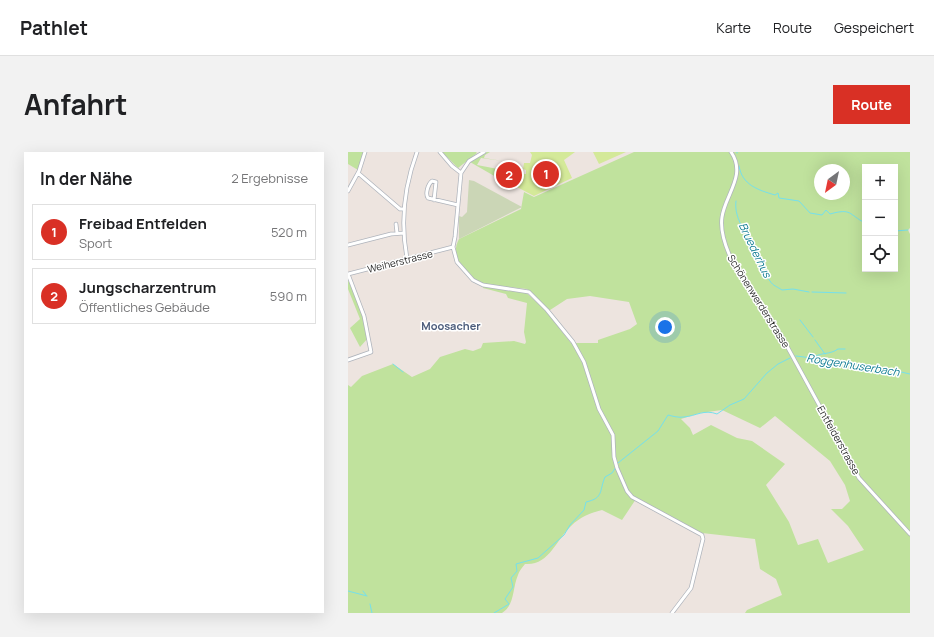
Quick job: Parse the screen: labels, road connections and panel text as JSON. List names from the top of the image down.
{
  "streets": {
    "street": ["Weiherstrasse", "Schönenwerderstrasse", "Entfelderstrasse"]
  },
  "crossings": [
    ["Schönenwerderstrasse", "Entfelderstrasse"]
  ],
  "districts": ["Moosacher"],
  "water": ["Bruederhus", "Roggenhuserbach"],
  "north": "bottom left",
  "page": {
    "header": "Pathlet",
    "nav": ["Karte", "Route", "Gespeichert"],
    "title": "Anfahrt",
    "buttons": "Route",
    "heading": ["In der Nähe", "2 Ergebnisse"],
    "pins": ["1", "2"],
    "map_buttons": ["+", "−"],
    "list": [
      {
        "mark": "1",
        "name": "Freibad Entfelden",
        "note": "Sport",
        "value": "520 m"
      },
      {
        "mark": "2",
        "name": "Jungscharzentrum",
        "note": "Öffentliches Gebäude",
        "value": "590 m"
      }
    ]
  }
}
